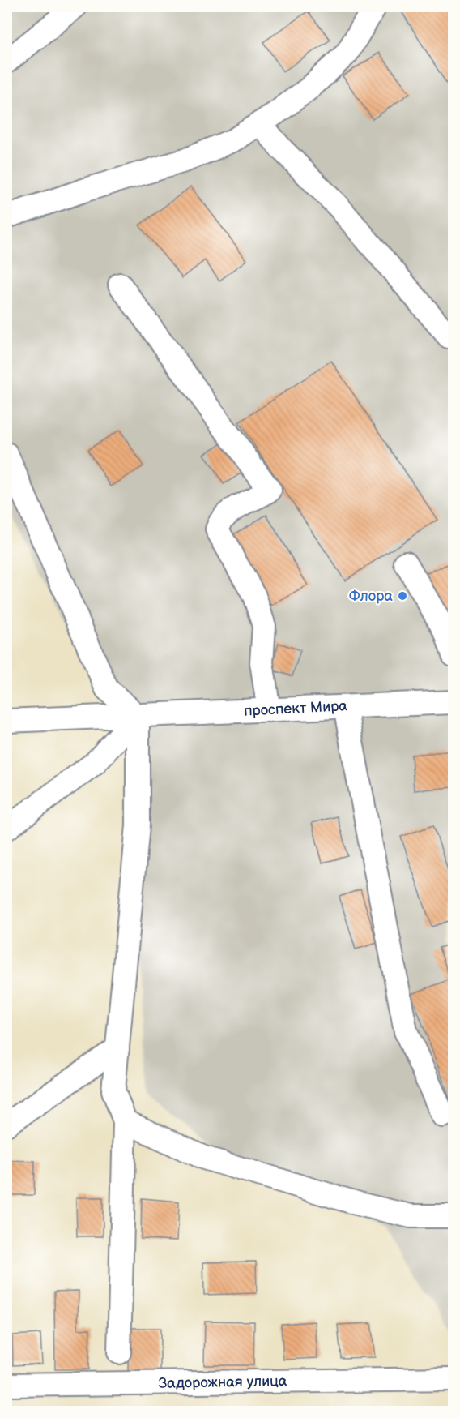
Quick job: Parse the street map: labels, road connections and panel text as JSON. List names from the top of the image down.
{
  "streets": {
    "street": ["проспект Мира", "Задорожная улица"]
  },
  "places": ["Флора"]
}
